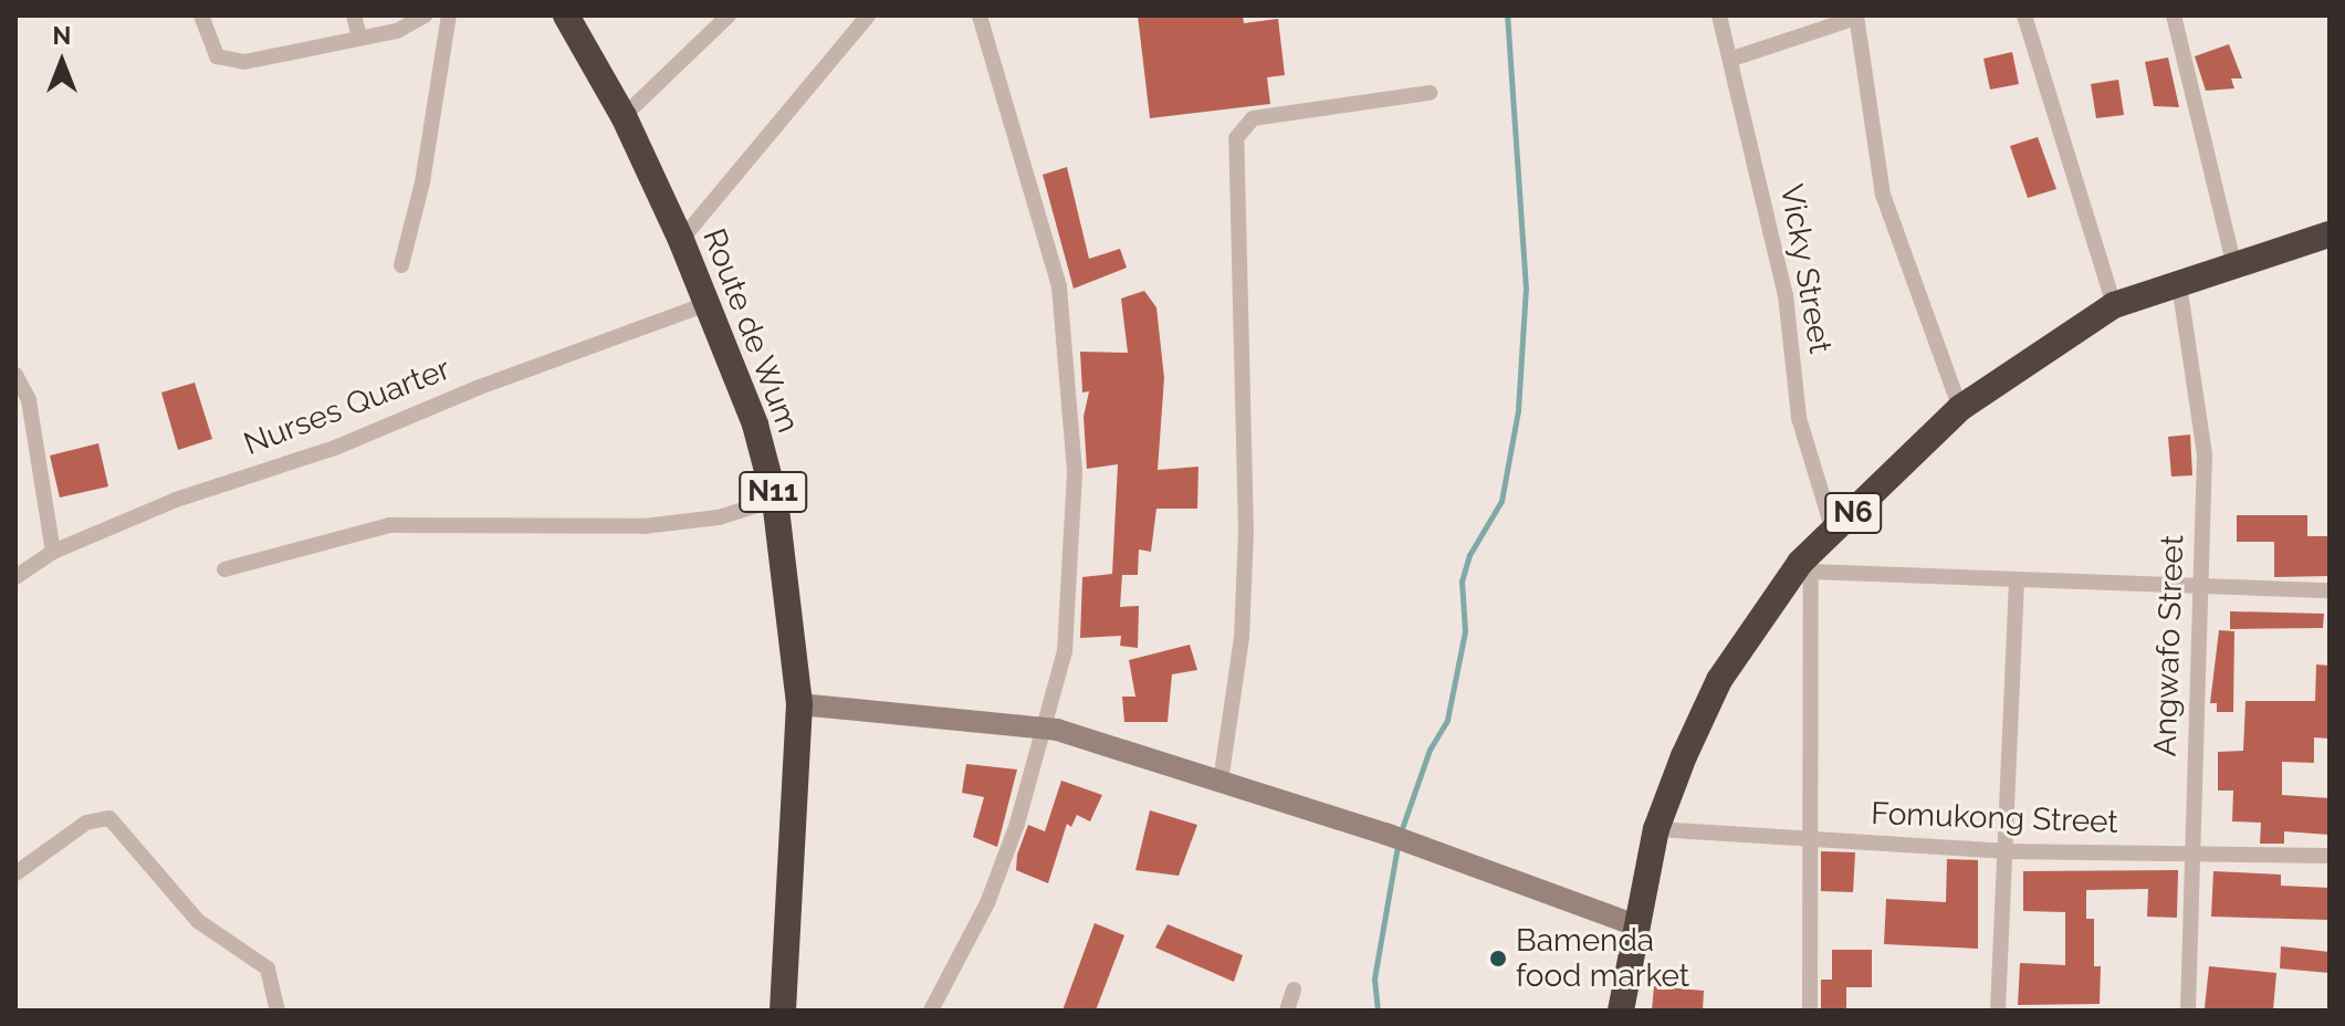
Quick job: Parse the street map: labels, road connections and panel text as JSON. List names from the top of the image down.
{
  "streets": {
    "highway": ["Route de Wum", "N11", "N6"],
    "street": [
      "Vicky Street",
      "Nurses Quarter",
      "Angwafo Street",
      "Fomukong Street"
    ]
  },
  "crossings": [
    ["Vicky Street", "N6"],
    ["Route de Wum", "Nurses Quarter"],
    ["N6", "Angwafo Street"],
    ["N6", "Fomukong Street"],
    ["Angwafo Street", "Fomukong Street"]
  ],
  "places": ["Bamenda food market"],
  "north": "top"
}
